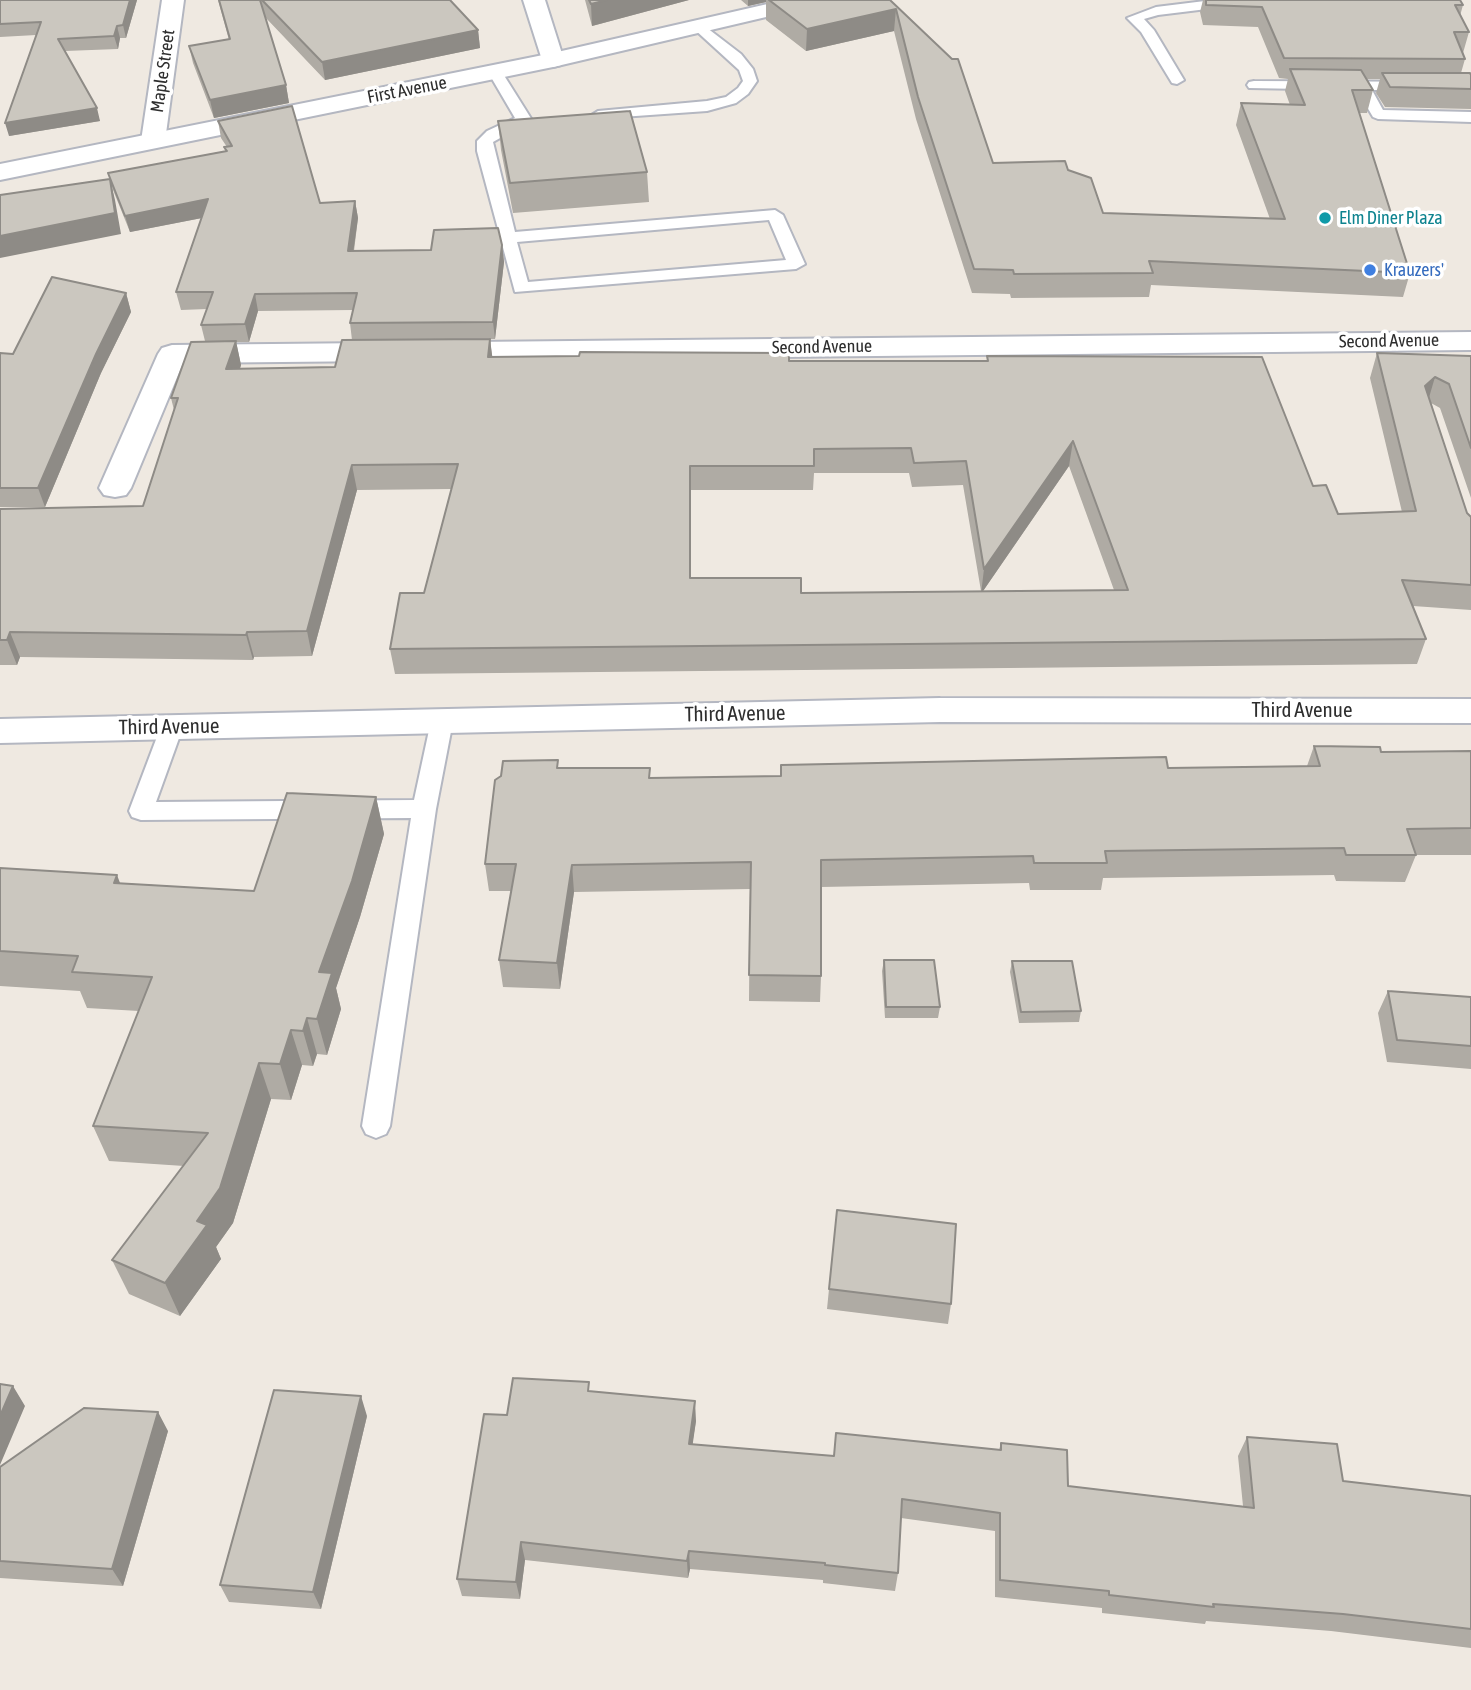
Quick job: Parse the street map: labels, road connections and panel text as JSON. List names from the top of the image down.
{
  "streets": {
    "street": [
      "Maple Street",
      "First Avenue",
      "Second Avenue",
      "Third Avenue"
    ]
  },
  "crossings": [
    ["Maple Street", "First Avenue"]
  ],
  "places": ["Elm Diner Plaza", "Krauzers'"]
}
